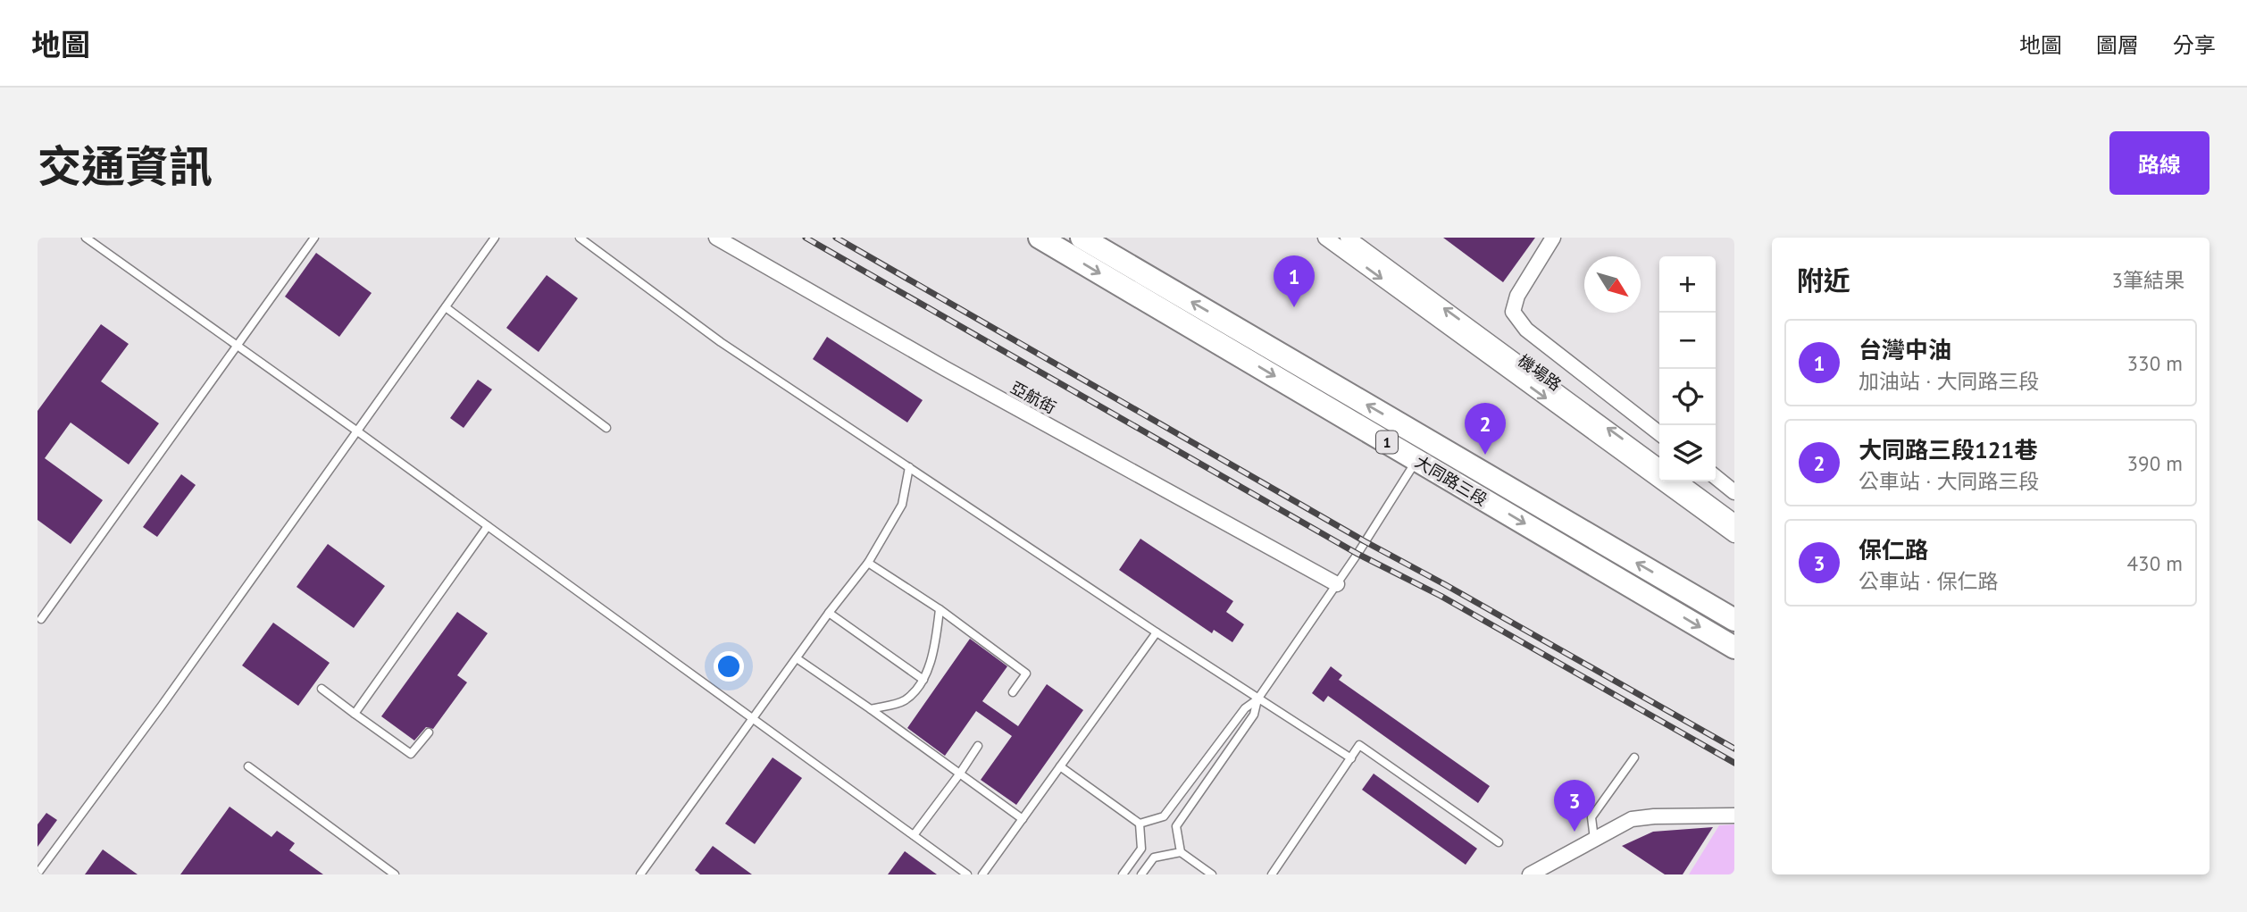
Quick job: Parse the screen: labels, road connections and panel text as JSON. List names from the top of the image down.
{
  "streets": {
    "main road": ["1", "大同路三段"],
    "street": ["機場路", "亞航街"]
  },
  "north": "bottom right",
  "page": {
    "header": "地圖",
    "nav": ["地圖", "圖層", "分享"],
    "title": "交通資訊",
    "buttons": "路線",
    "heading": ["附近", "3筆結果"],
    "pins": ["1", "2", "3"],
    "map_buttons": ["+", "−"],
    "list": [
      {
        "mark": "1",
        "name": "台灣中油",
        "note": "加油站 · 大同路三段",
        "value": "330 m"
      },
      {
        "mark": "2",
        "name": "大同路三段121巷",
        "note": "公車站 · 大同路三段",
        "value": "390 m"
      },
      {
        "mark": "3",
        "name": "保仁路",
        "note": "公車站 · 保仁路",
        "value": "430 m"
      }
    ]
  }
}
